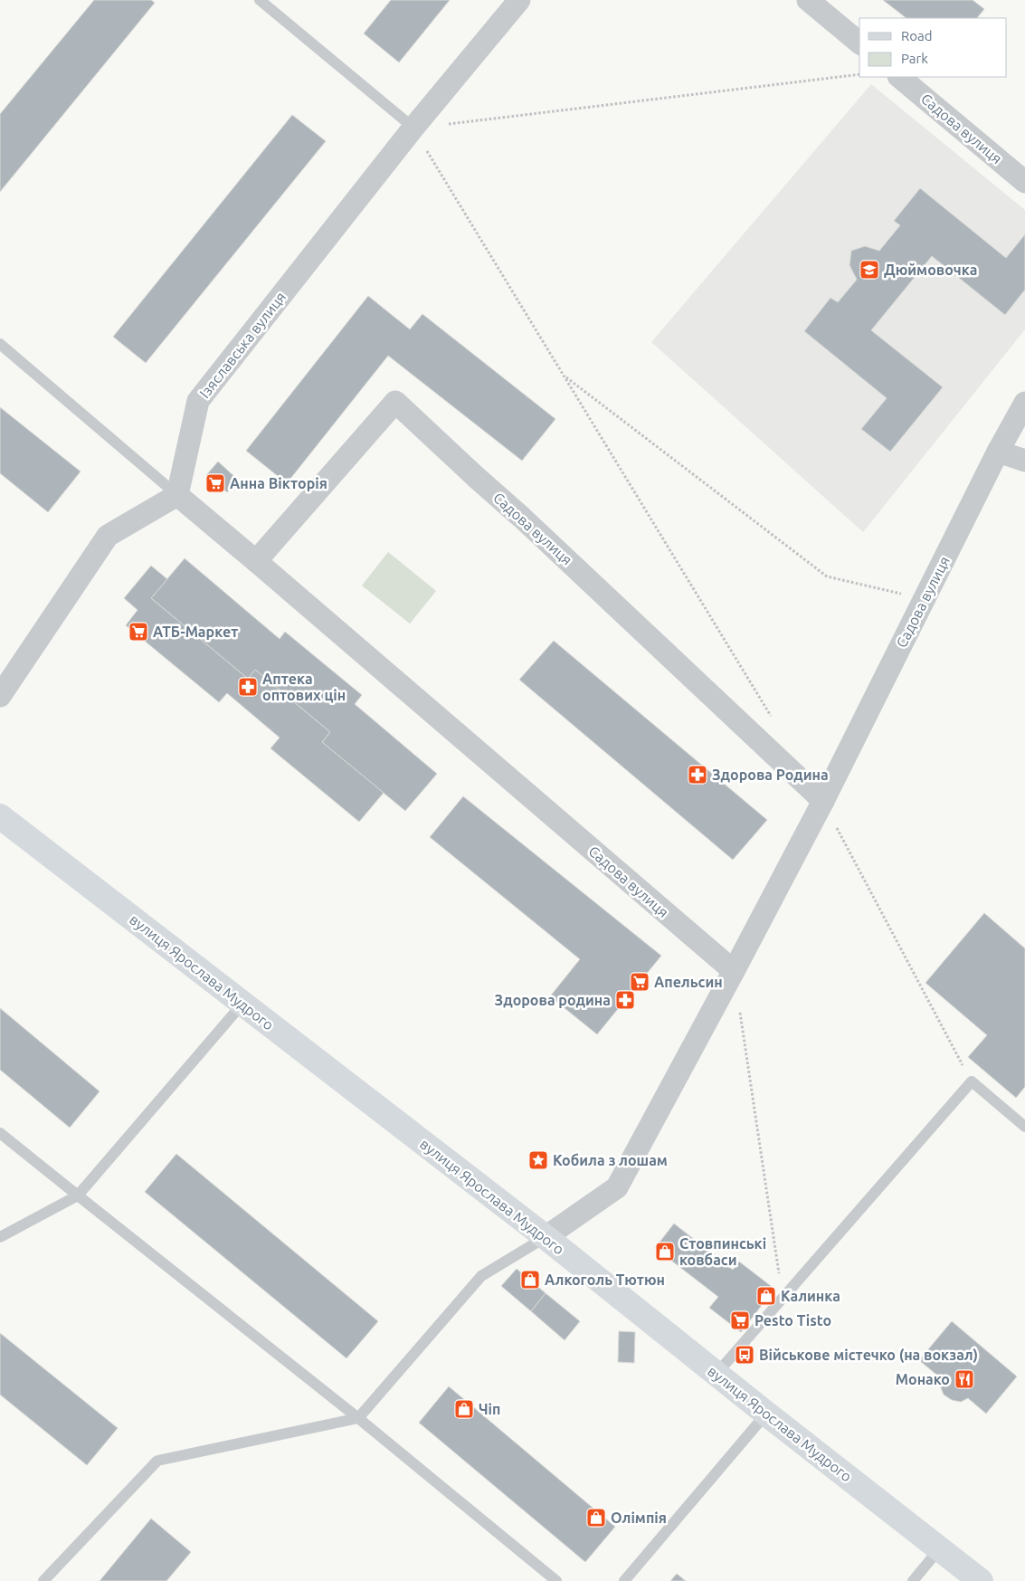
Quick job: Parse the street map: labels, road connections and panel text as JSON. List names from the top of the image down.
{
  "streets": {
    "street": ["Садова вулиця", "Ізяславська вулиця", "вулиця Ярослава Мудрого"]
  },
  "crossings": [
    ["Садова вулиця", "Ізяславська вулиця"],
    ["Садова вулиця", "вулиця Ярослава Мудрого"]
  ],
  "places": {
    "school or university": ["Дюймовочка"],
    "supermarket": [
      "Анна Вікторія",
      "АТБ-Маркет",
      "Апельсин",
      "Pesto Tisto"
    ],
    "pharmacy": ["Аптека оптових цін", "Здорова Родина", "Здорова родина"],
    "place": ["Кобила з лошам"],
    "shop": [
      "Стовпинські ковбаси",
      "Алкоголь Тютюн",
      "Калинка",
      "Чіп",
      "Олімпія"
    ],
    "bus stop": ["Військове містечко (на вокзал)"],
    "restaurant": ["Монако"]
  },
  "legend": ["Road", "Park"]
}
